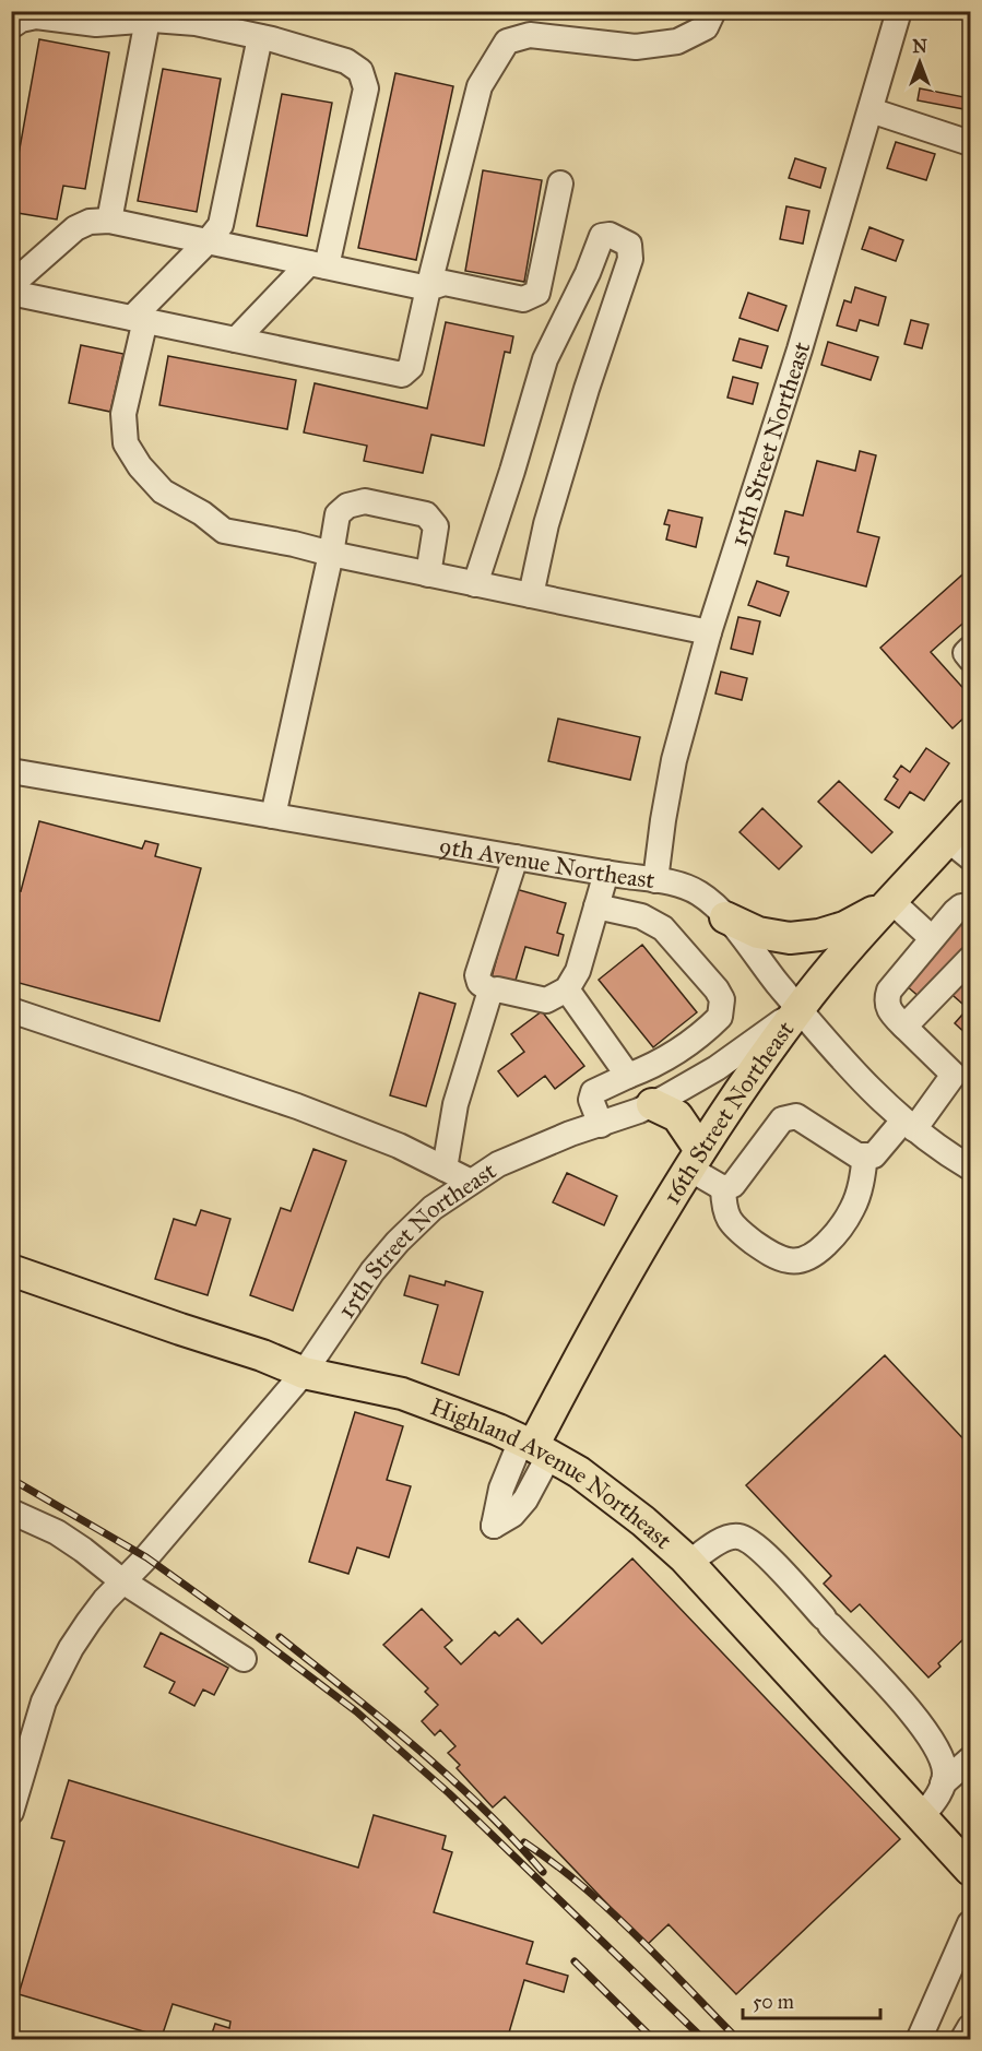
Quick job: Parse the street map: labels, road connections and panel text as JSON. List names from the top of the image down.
{
  "streets": {
    "main road": ["16th Street Northeast", "Highland Avenue Northeast"],
    "street": ["15th Street Northeast", "9th Avenue Northeast"]
  },
  "crossings": [
    ["15th Street Northeast", "9th Avenue Northeast"],
    ["15th Street Northeast", "16th Street Northeast"],
    ["15th Street Northeast", "Highland Avenue Northeast"],
    ["9th Avenue Northeast", "16th Street Northeast"],
    ["16th Street Northeast", "Highland Avenue Northeast"]
  ],
  "scale_bar": "50 m",
  "north": "top"
}
